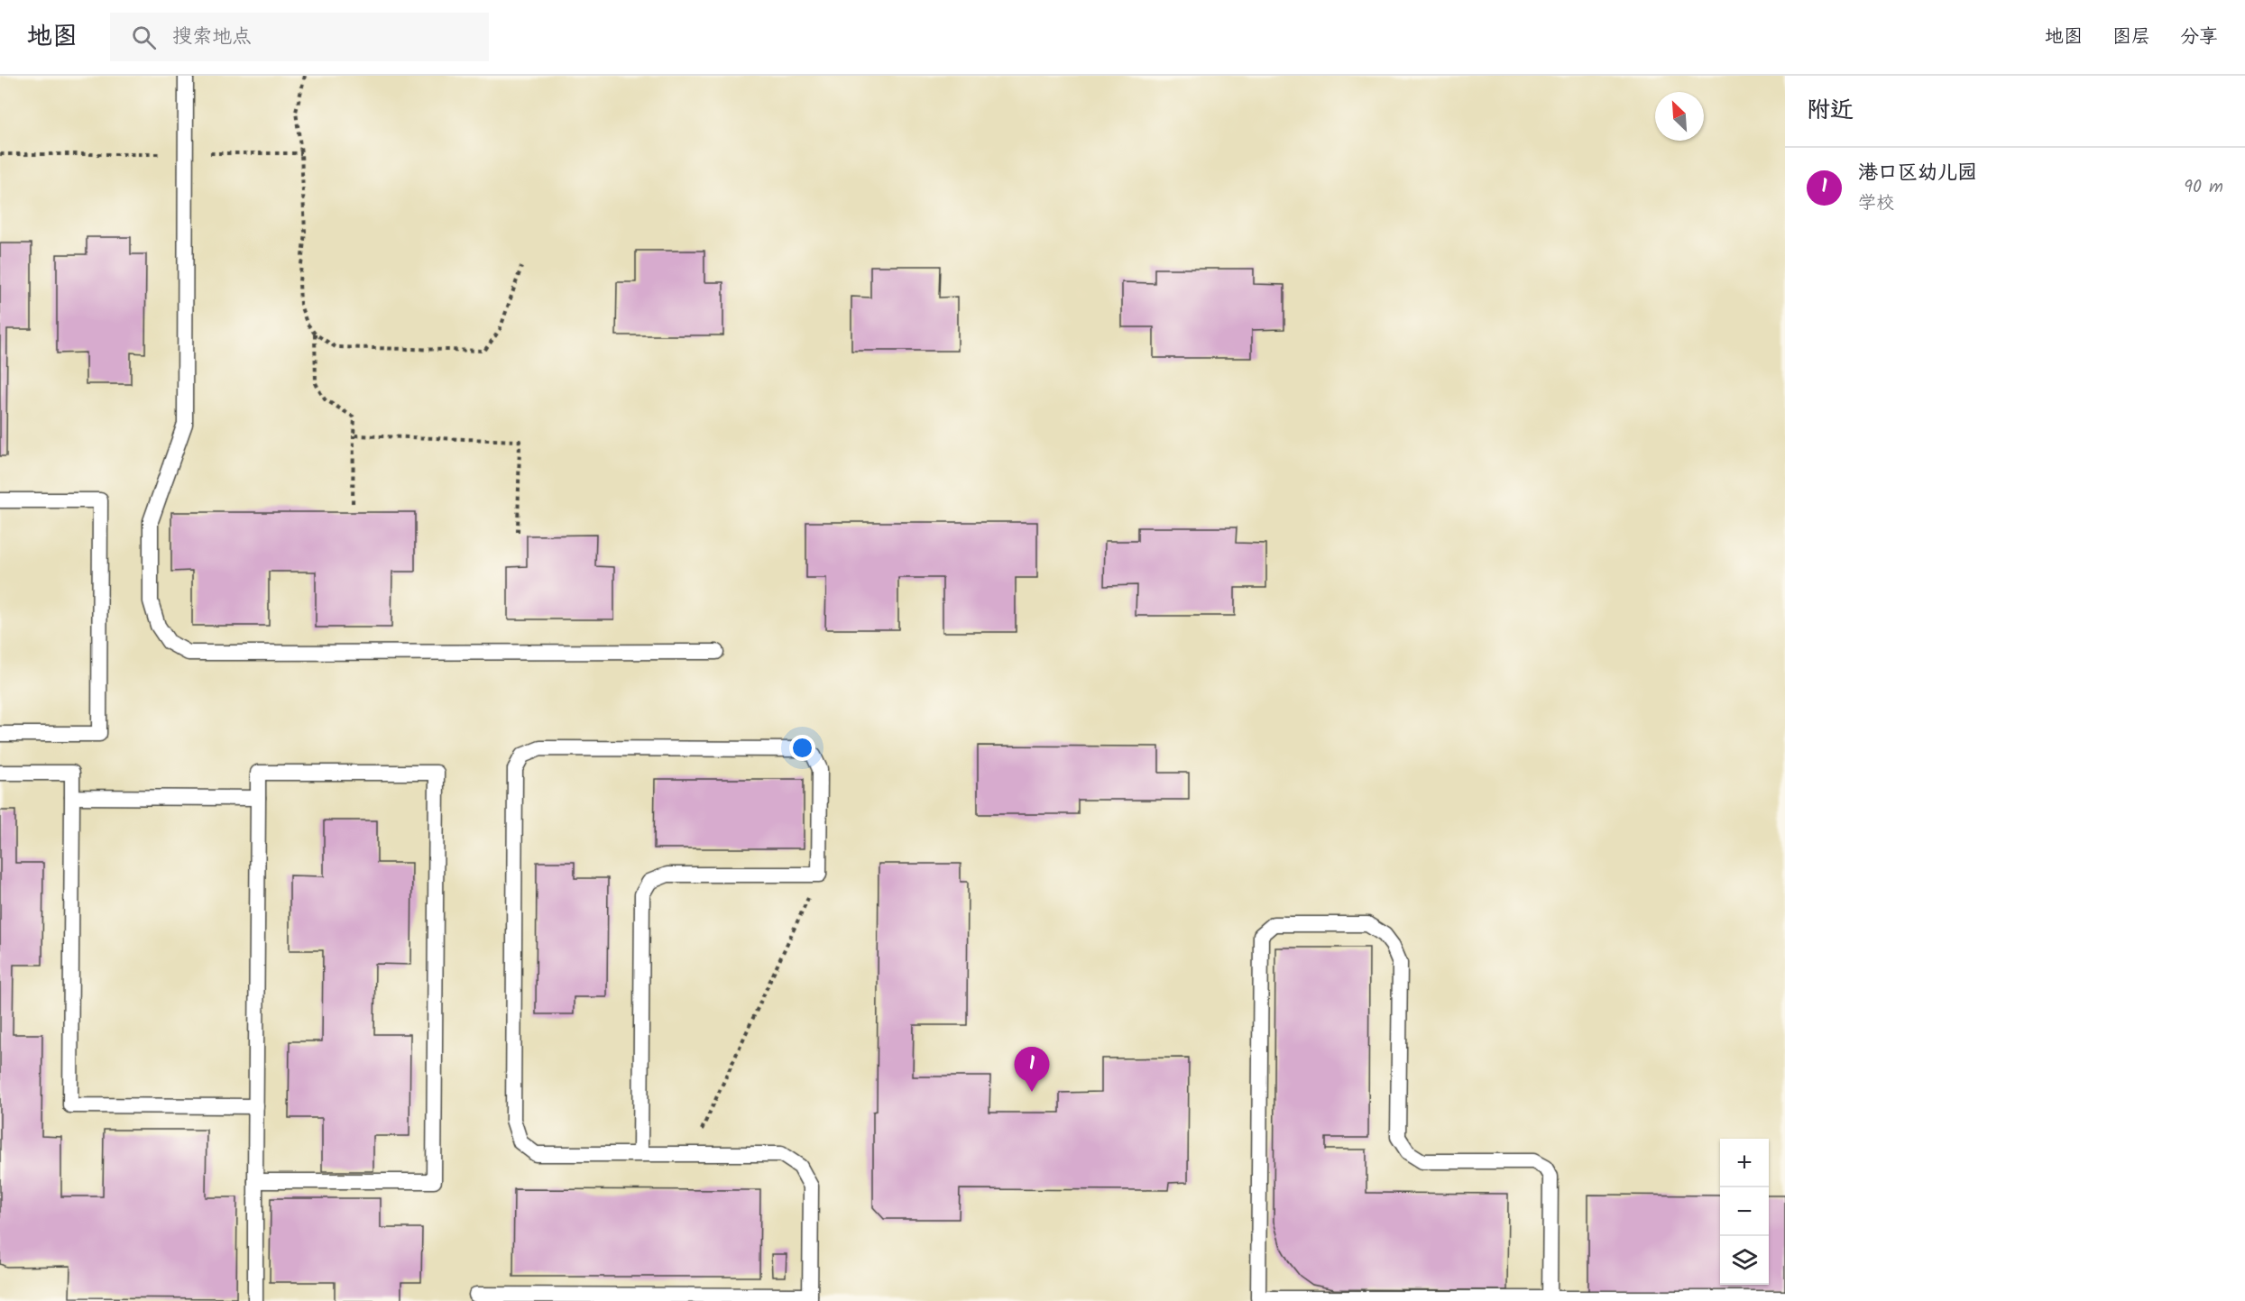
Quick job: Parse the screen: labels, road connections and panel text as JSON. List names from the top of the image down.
{
  "north": "top left",
  "page": {
    "header": "地图",
    "search": "搜索地点",
    "nav": ["地图", "图层", "分享"],
    "heading": "附近",
    "list": [
      {
        "mark": "1",
        "name": "港口区幼儿园",
        "note": "学校",
        "value": "90 m"
      }
    ],
    "pins": "1",
    "map_buttons": ["+", "−"]
  }
}
